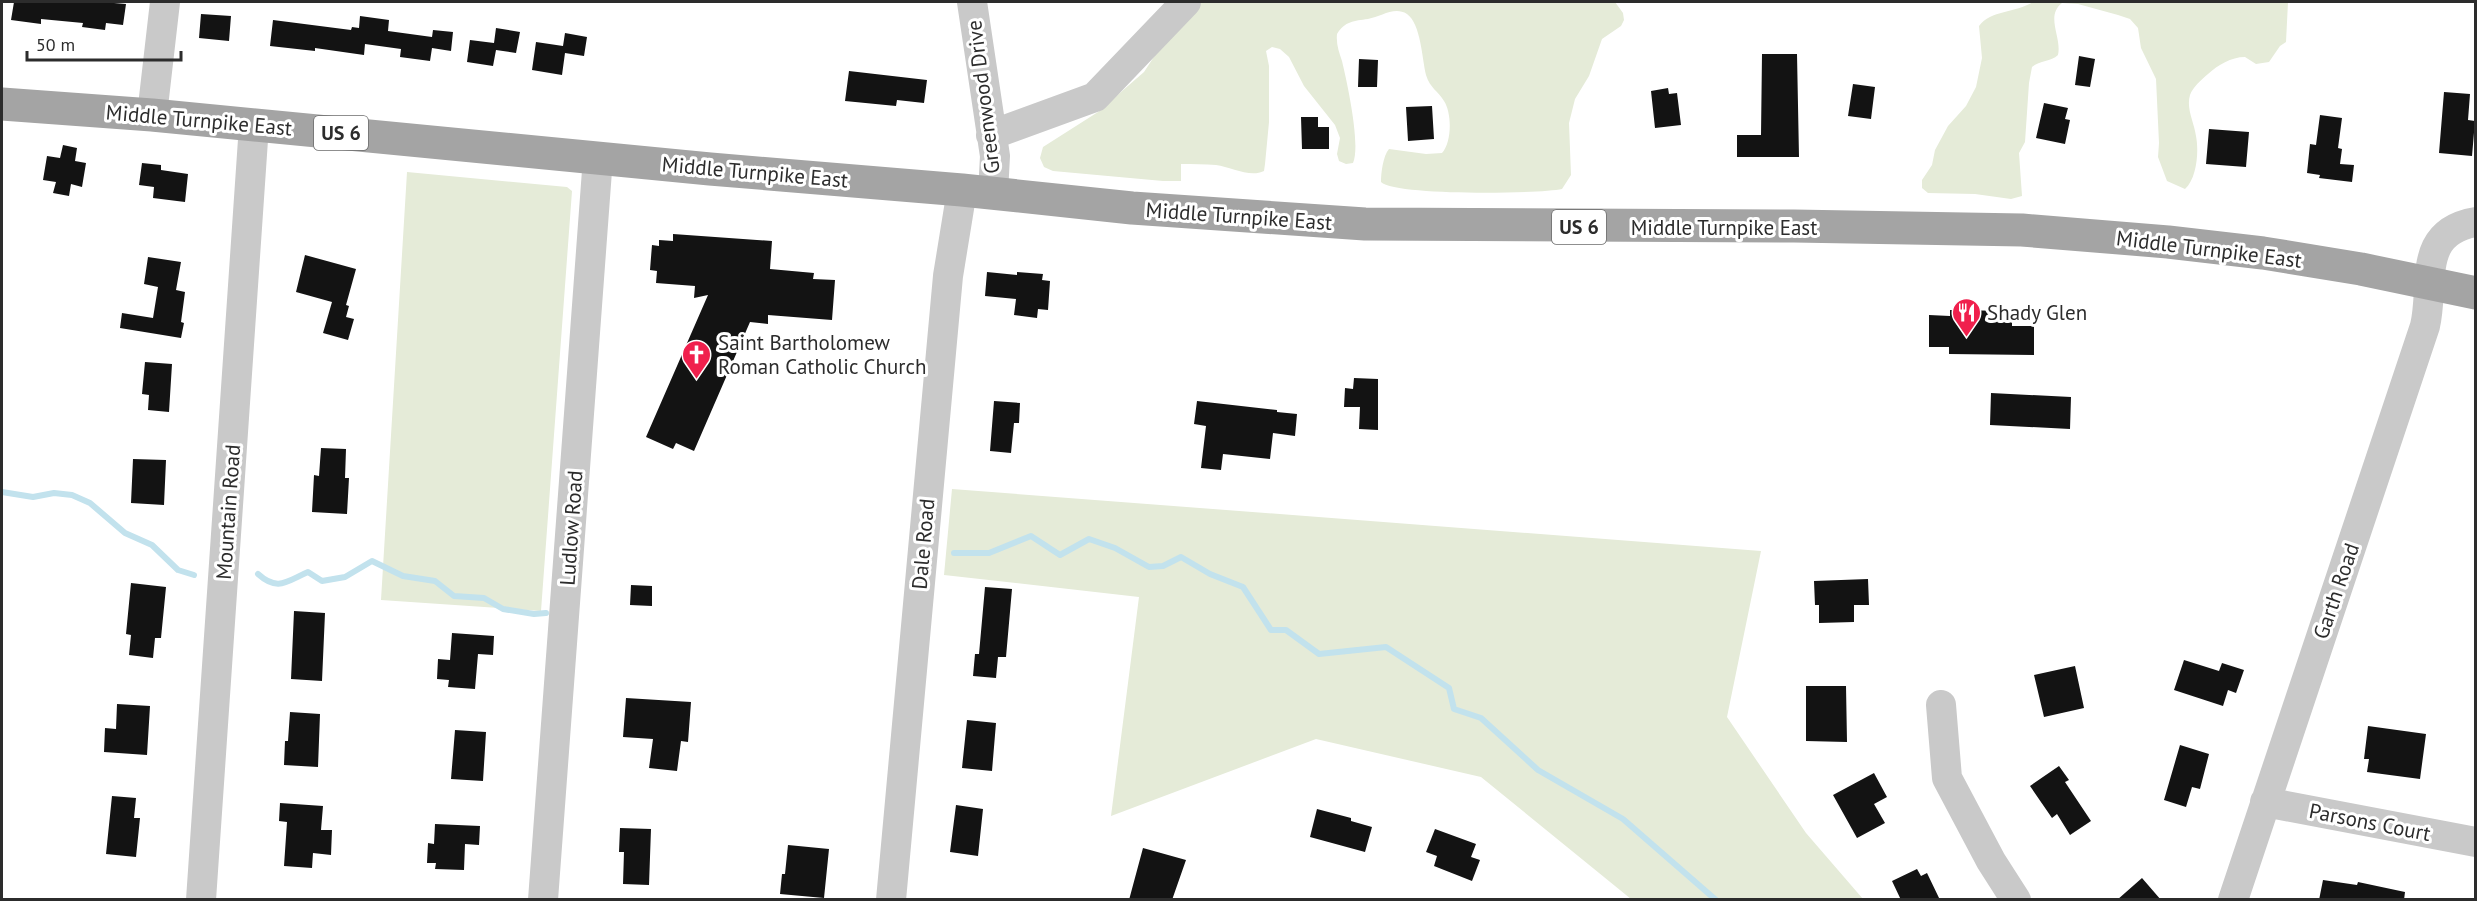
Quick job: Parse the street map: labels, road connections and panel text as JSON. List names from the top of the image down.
{
  "streets": {
    "main road": ["Middle Turnpike East", "US 6"],
    "street": [
      "Greenwood Drive",
      "Mountain Road",
      "Ludlow Road",
      "Dale Road",
      "Garth Road",
      "Parsons Court"
    ]
  },
  "crossings": [
    ["Greenwood Drive", "Middle Turnpike East"],
    ["Greenwood Drive", "Dale Road"],
    ["Middle Turnpike East", "Mountain Road"],
    ["Middle Turnpike East", "Ludlow Road"],
    ["Middle Turnpike East", "Dale Road"],
    ["Middle Turnpike East", "Garth Road"],
    ["Garth Road", "Parsons Court"]
  ],
  "places": {
    "restaurant": ["Shady Glen"],
    "church": ["Saint Bartholomew Roman Catholic Church"]
  },
  "scale_bar": "50 m"
}
